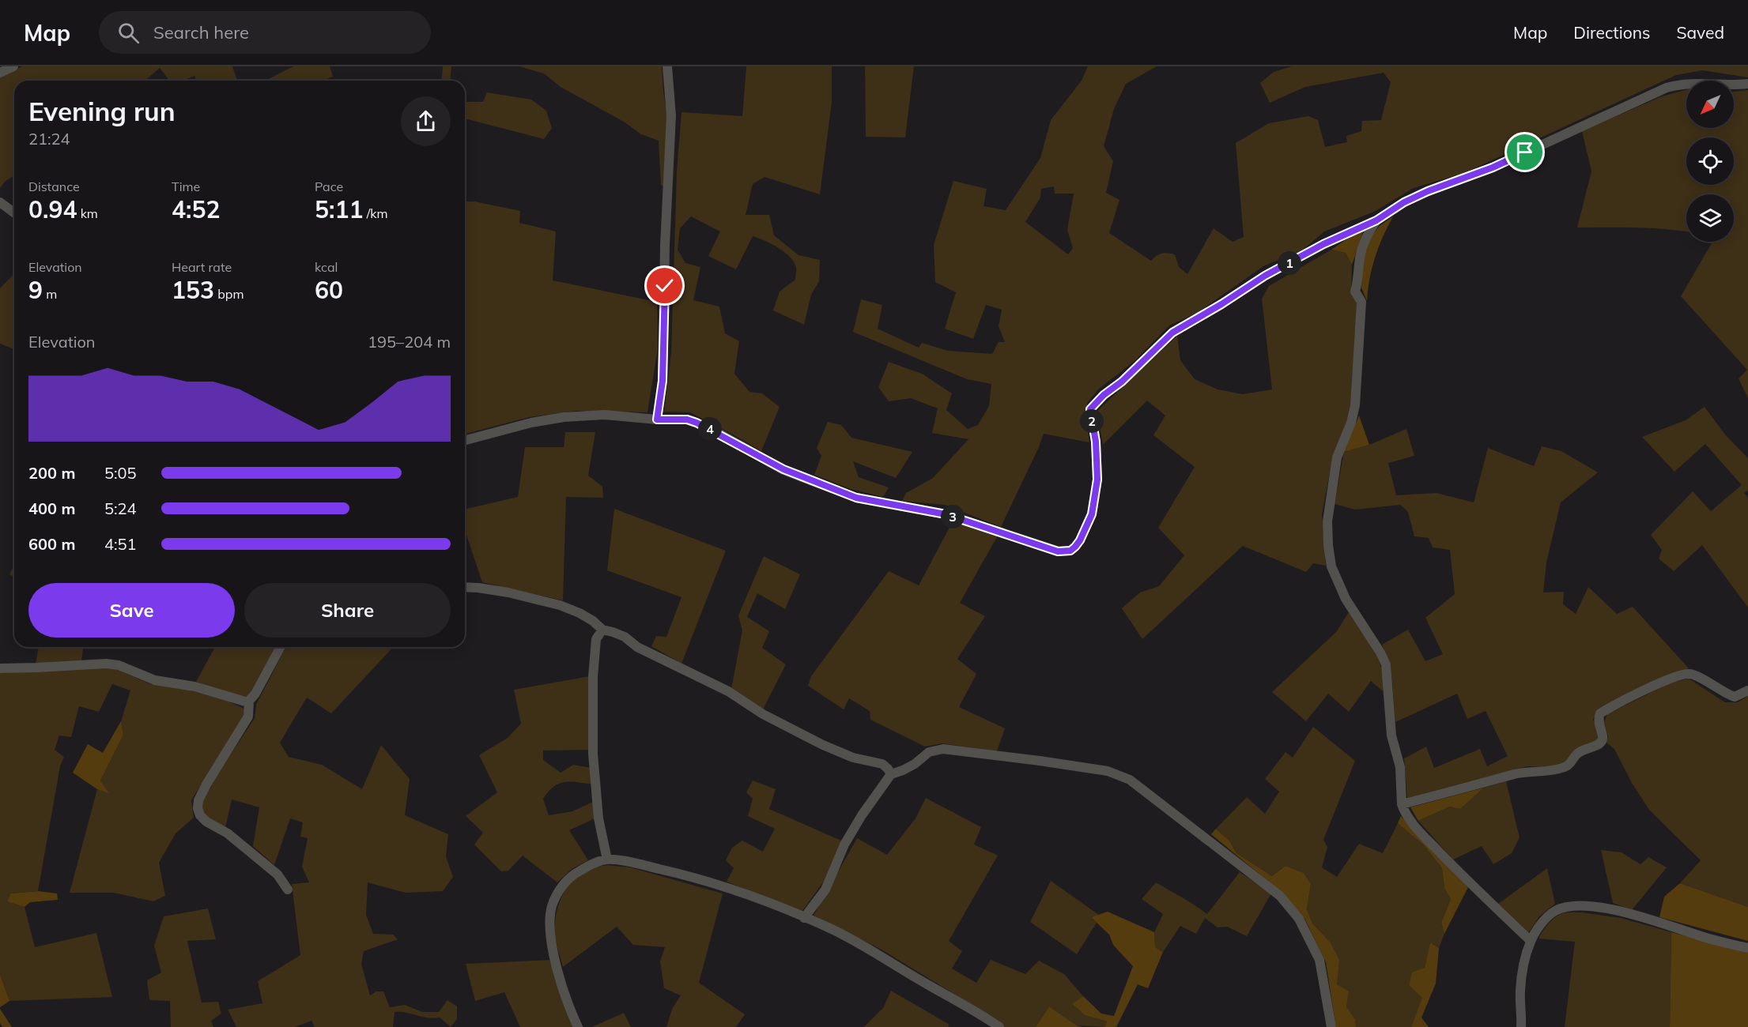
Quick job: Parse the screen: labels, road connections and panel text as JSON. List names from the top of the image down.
{
  "north": "bottom left",
  "page": {
    "header": "Map",
    "search": "Search here",
    "nav": ["Map", "Directions", "Saved"],
    "heading": ["Evening run", "21:24"],
    "stats": [
      ["Distance", "0.94 km"],
      ["Time", "4:52"],
      ["Pace", "5:11 /km"],
      ["Elevation", "9 m"],
      ["Heart rate", "153 bpm"],
      ["kcal", "60"]
    ],
    "pins": [
      "1",
      "2",
      "4",
      "3"
    ],
    "chart": ["Elevation", "195–204 m"],
    "list": [
      {
        "name": "200 m",
        "note": "5:05"
      },
      {
        "name": "400 m",
        "note": "5:24"
      },
      {
        "name": "600 m",
        "note": "4:51"
      }
    ],
    "buttons": ["Save", "Share"]
  }
}
